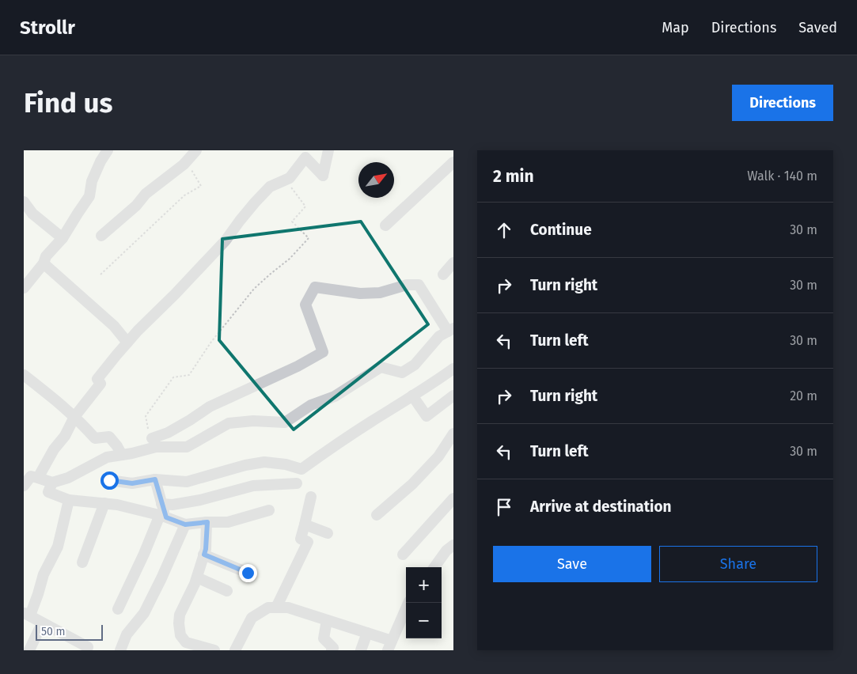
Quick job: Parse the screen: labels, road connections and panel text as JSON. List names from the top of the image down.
{
  "scale_bar": "50 m",
  "north": "top right",
  "page": {
    "header": "Strollr",
    "nav": ["Map", "Directions", "Saved"],
    "buttons": [
      "Directions",
      ["Save", "Share"]
    ],
    "title": "Find us",
    "heading": ["2 min", "Walk · 140 m"],
    "list": [
      ["Continue", "30 m"],
      ["Turn right", "30 m"],
      ["Turn left", "30 m"],
      ["Turn right", "20 m"],
      ["Turn left", "30 m"],
      "Arrive at destination"
    ],
    "map_buttons": ["+", "−"],
    "scale": "50 m"
  }
}
